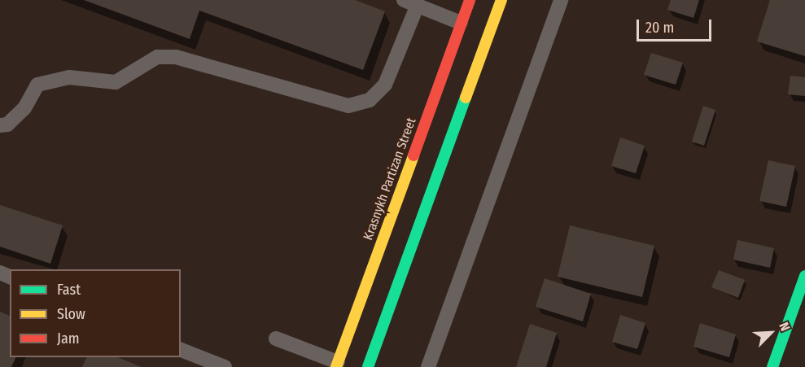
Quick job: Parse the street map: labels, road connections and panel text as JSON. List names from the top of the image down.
{
  "streets": {
    "main road": ["Krasnykh Partizan Street"]
  },
  "legend": ["Fast", "Slow", "Jam"],
  "scale_bar": "20 m",
  "north": "top right"
}
